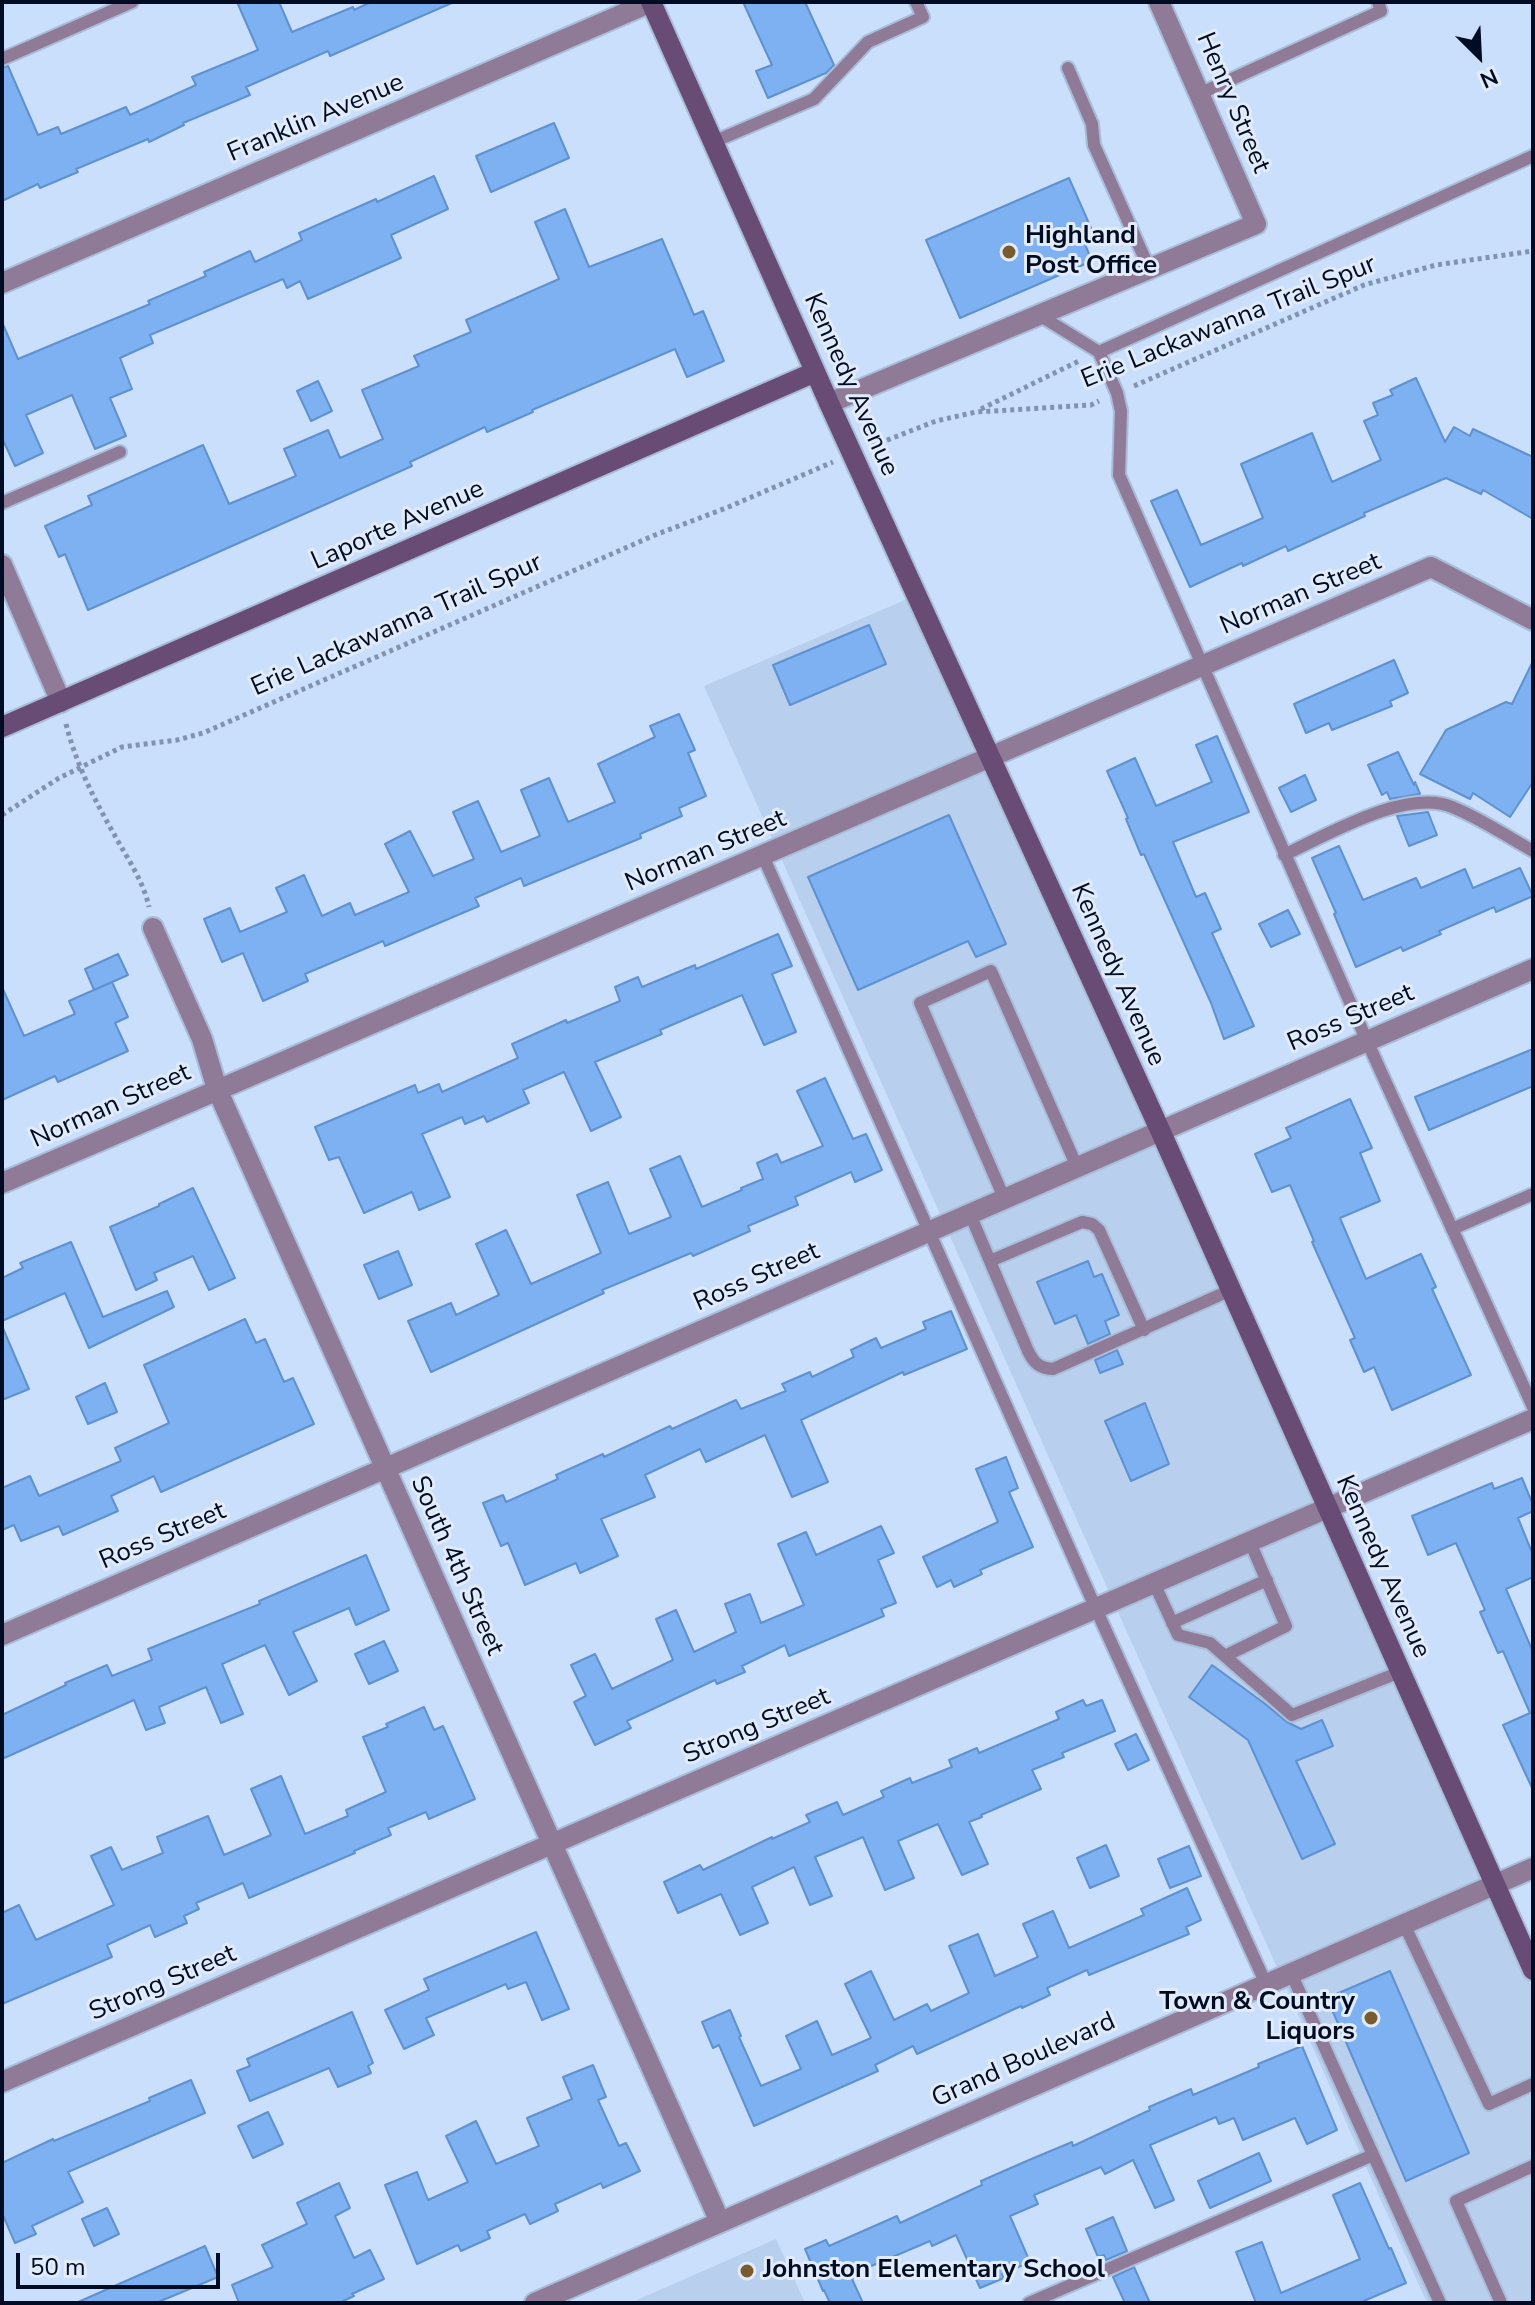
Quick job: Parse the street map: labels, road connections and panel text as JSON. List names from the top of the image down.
{
  "streets": {
    "street": [
      "Henry Street",
      "Franklin Avenue",
      "Kennedy Avenue",
      "Laporte Avenue",
      "Norman Street",
      "Ross Street",
      "South 4th Street",
      "Strong Street",
      "Grand Boulevard"
    ],
    "path": ["Erie Lackawanna Trail Spur"]
  },
  "crossings": [
    ["Franklin Avenue", "Kennedy Avenue"],
    ["Kennedy Avenue", "Laporte Avenue"],
    ["Kennedy Avenue", "Norman Street"],
    ["Kennedy Avenue", "Ross Street"],
    ["Kennedy Avenue", "Strong Street"],
    ["Kennedy Avenue", "Grand Boulevard"],
    ["Norman Street", "South 4th Street"],
    ["Ross Street", "South 4th Street"],
    ["South 4th Street", "Strong Street"],
    ["South 4th Street", "Grand Boulevard"]
  ],
  "places": ["Highland Post Office", "Town & Country Liquors", "Johnston Elementary School"],
  "scale_bar": "50 m",
  "north": "bottom right"
}
